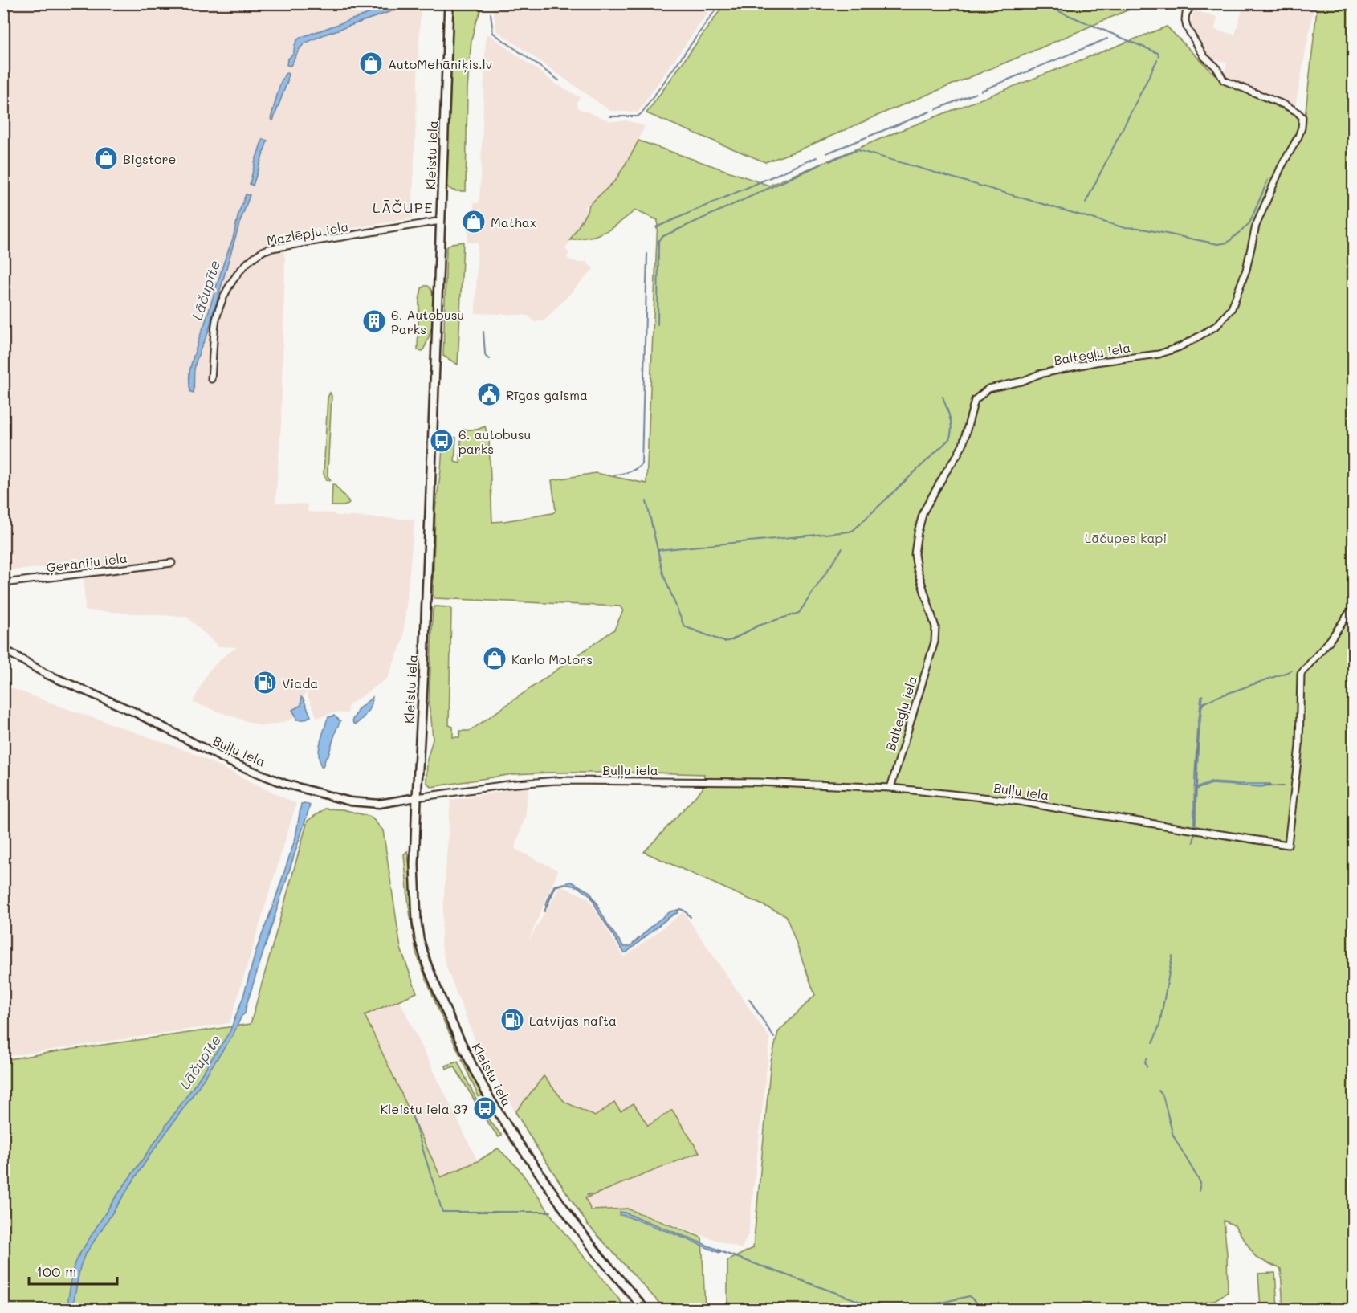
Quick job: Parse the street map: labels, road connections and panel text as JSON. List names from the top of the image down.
{
  "streets": {
    "main road": ["Kleistu iela"],
    "street": [
      "Mazlēpju iela",
      "Baltegļu iela",
      "Ģerāniju iela",
      "Buļļu iela"
    ]
  },
  "crossings": [
    ["Kleistu iela", "Mazlēpju iela"],
    ["Kleistu iela", "Buļļu iela"],
    ["Baltegļu iela", "Buļļu iela"]
  ],
  "districts": ["LĀČUPE"],
  "water": ["Lāčupīte"],
  "parks": ["Lāčupes kapi"],
  "places": {
    "shop": [
      "AutoMehāniķis.lv",
      "Bigstore",
      "Mathax",
      "Karlo Motors"
    ],
    "building": ["6. Autobusu Parks"],
    "public building": ["Rīgas gaisma"],
    "bus stop": ["6. autobusu parks", "Kleistu iela 37"],
    "fuel station": ["Viada", "Latvijas nafta"]
  },
  "scale_bar": "100 m"
}
